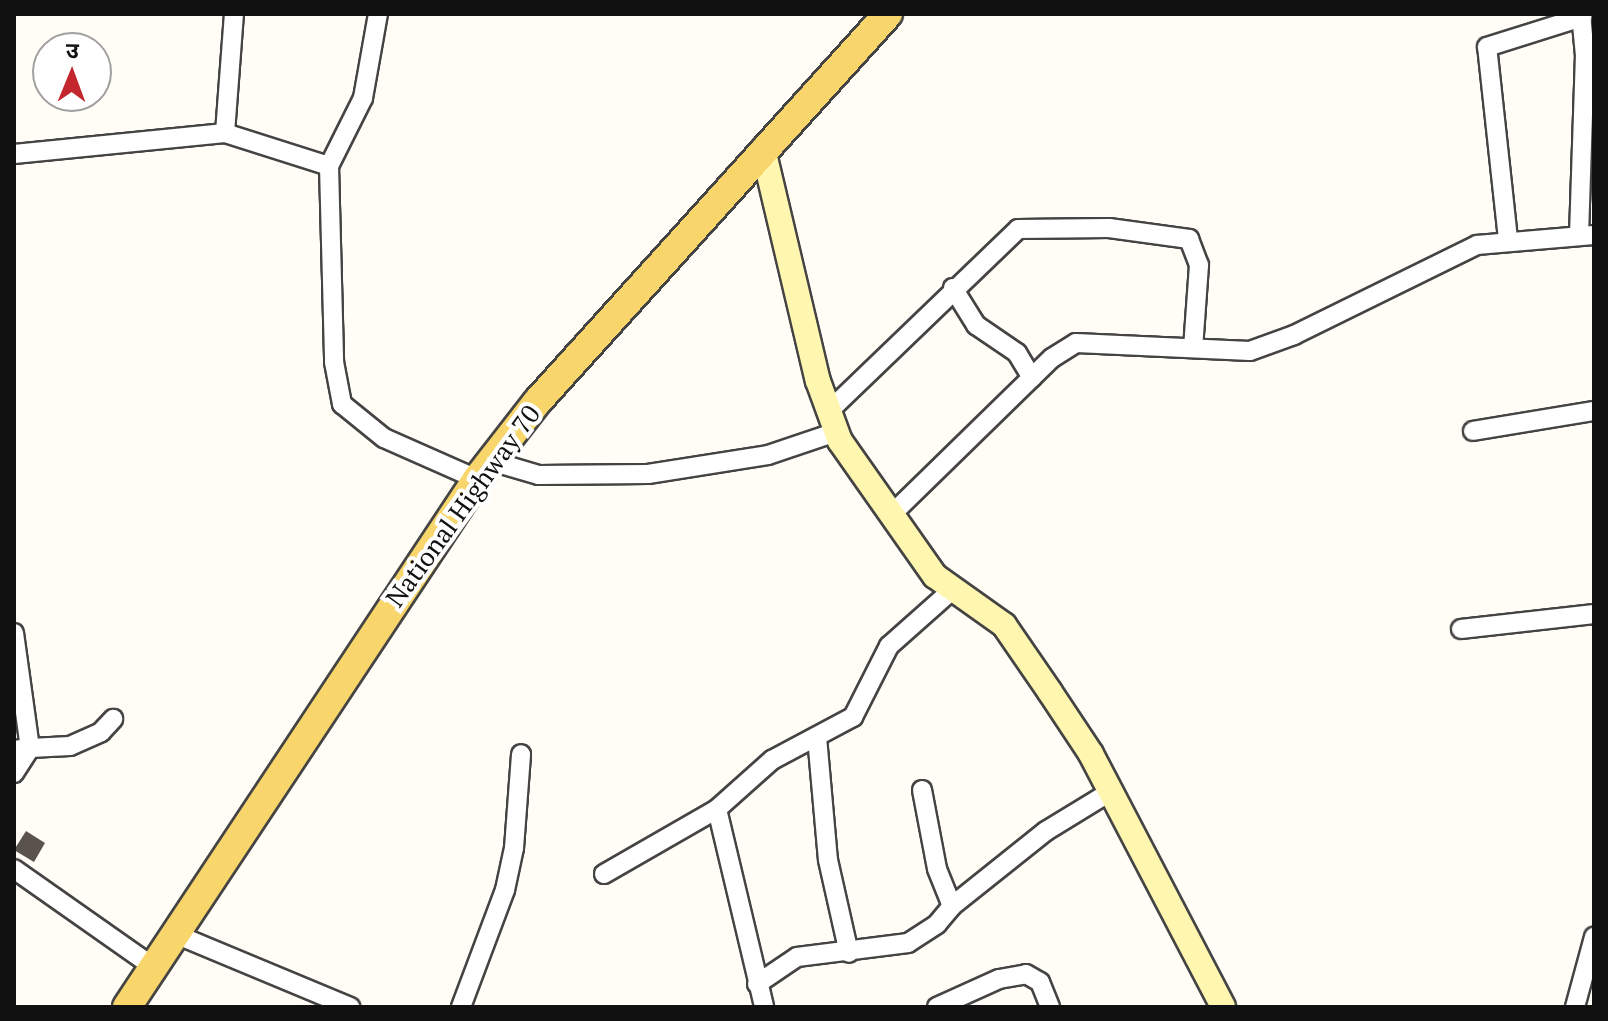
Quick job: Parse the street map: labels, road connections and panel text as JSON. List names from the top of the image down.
{
  "streets": {
    "main road": ["National Highway 70"]
  },
  "north": "top"
}
